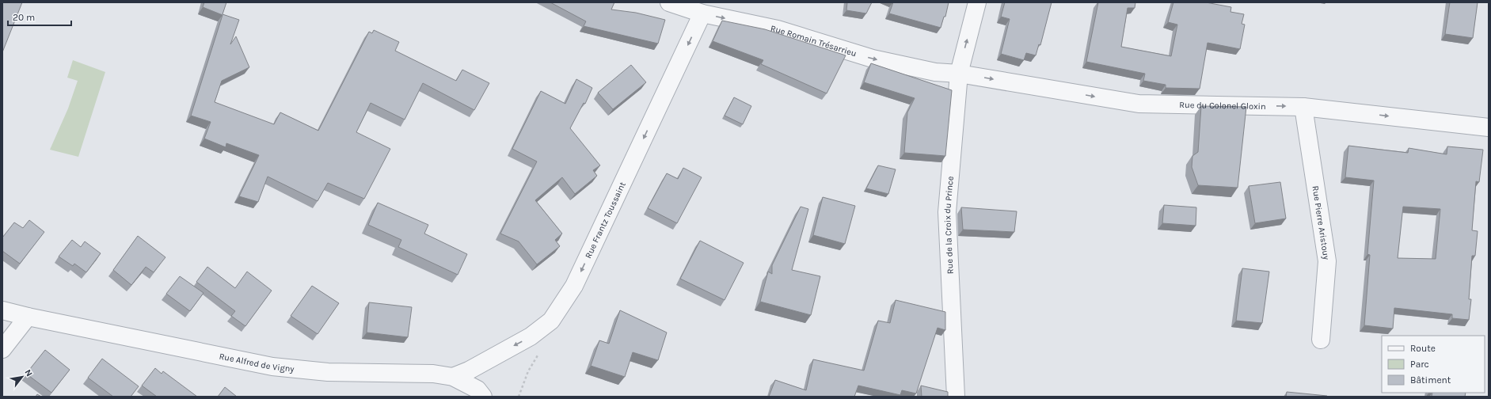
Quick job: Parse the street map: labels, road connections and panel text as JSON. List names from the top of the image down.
{
  "streets": {
    "street": [
      "Rue Romain Trésarrieu",
      "Rue du Colonel Gloxin",
      "Rue Frantz Toussaint",
      "Rue Pierre Aristouy",
      "Rue de la Croix du Prince",
      "Rue Alfred de Vigny"
    ]
  },
  "crossings": [
    ["Rue Romain Trésarrieu", "Rue du Colonel Gloxin"],
    ["Rue Romain Trésarrieu", "Rue Frantz Toussaint"],
    ["Rue Romain Trésarrieu", "Rue de la Croix du Prince"],
    ["Rue du Colonel Gloxin", "Rue Pierre Aristouy"],
    ["Rue du Colonel Gloxin", "Rue de la Croix du Prince"],
    ["Rue Frantz Toussaint", "Rue Alfred de Vigny"]
  ],
  "one_way": ["Rue Romain Trésarrieu", "Rue du Colonel Gloxin", "Rue Frantz Toussaint"],
  "legend": ["Route", "Parc", "Bâtiment"],
  "scale_bar": "20 m",
  "north": "top right"
}
